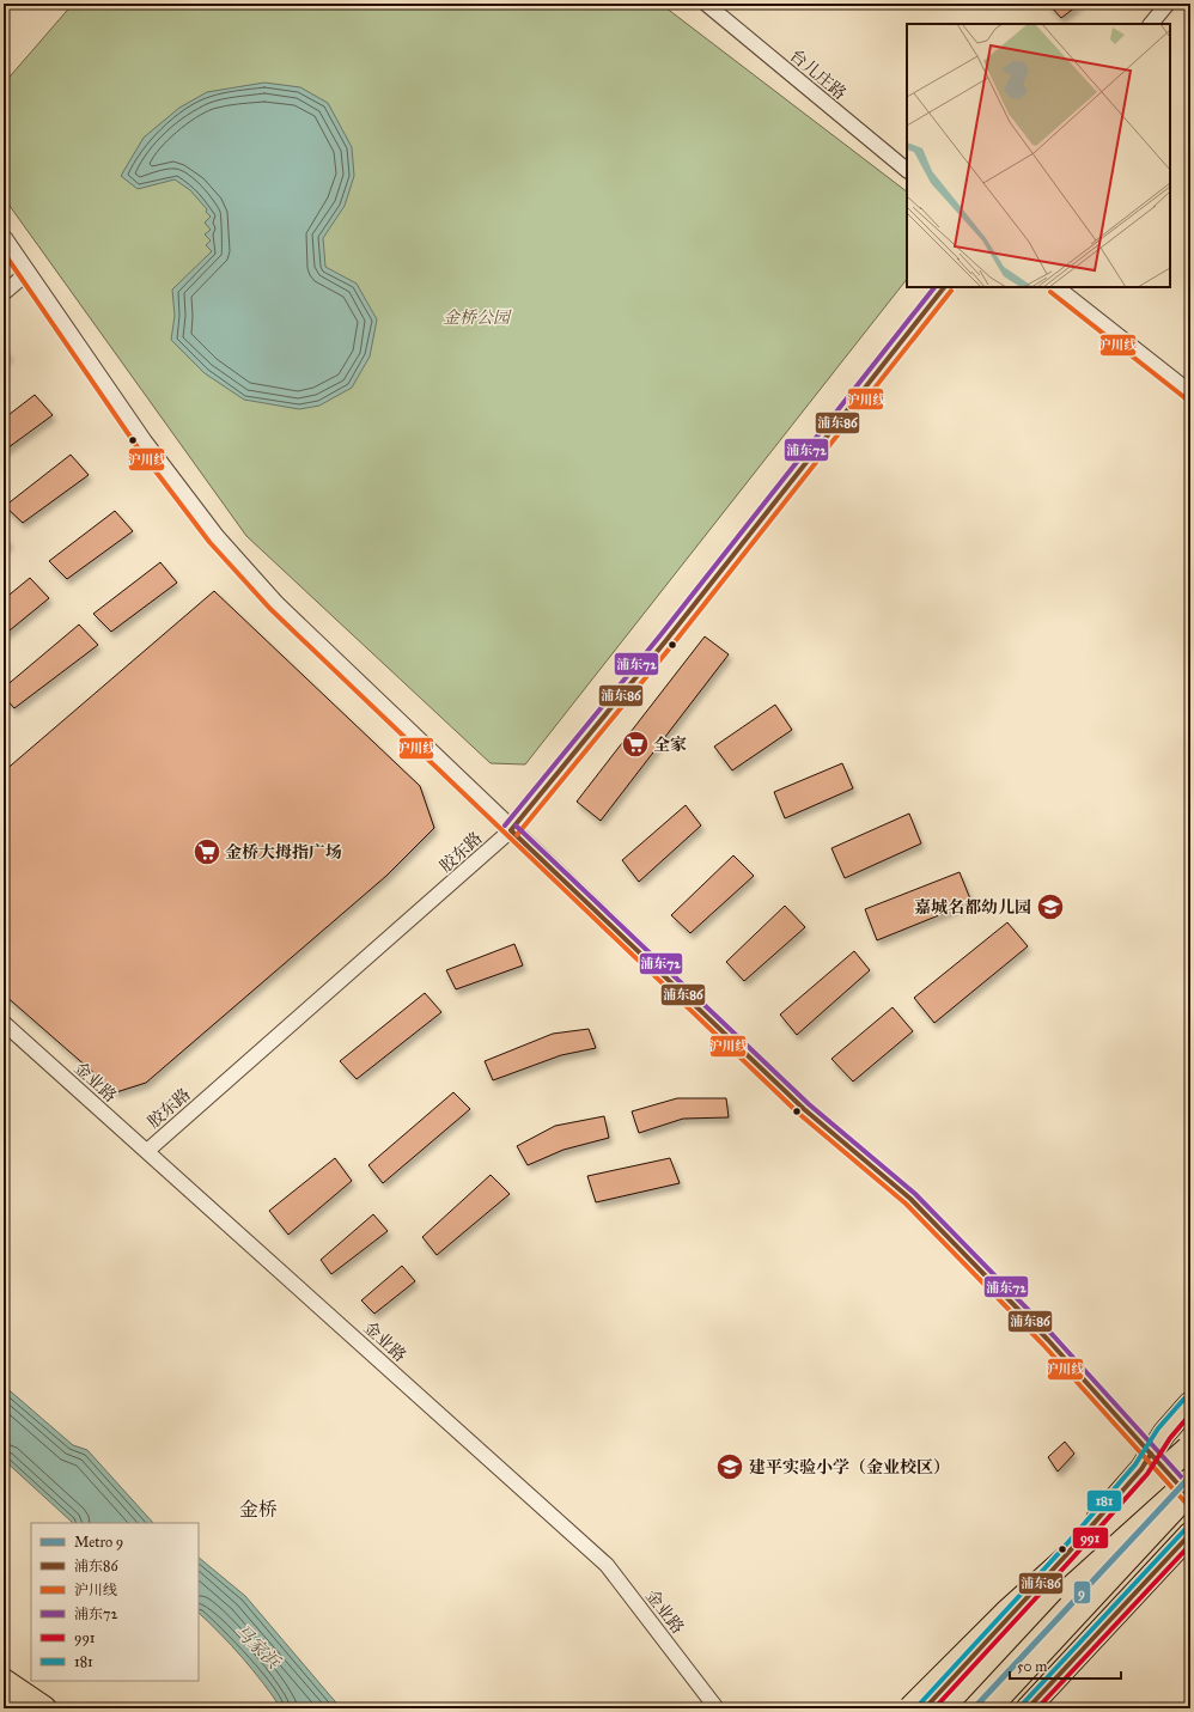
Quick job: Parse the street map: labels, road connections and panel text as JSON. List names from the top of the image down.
{
  "streets": {
    "street": ["台儿庄路", "胶东路", "金业路"]
  },
  "crossings": [
    ["胶东路", "金业路"]
  ],
  "districts": ["金桥"],
  "water": ["马家浜"],
  "parks": ["金桥公园"],
  "places": {
    "supermarket": ["全家", "金桥大拇指广场"],
    "school or university": ["嘉城名都幼儿园", "建平实验小学（金业校区）"]
  },
  "lines": [
    "transit line 沪川线",
    "transit line 浦东86",
    "transit line 浦东72",
    "transit line 181",
    "transit line 991",
    "metro line 9"
  ],
  "legend": [
    "Metro 9",
    "浦东86",
    "沪川线",
    "浦东72",
    "991",
    "181"
  ],
  "scale_bar": "50 m"
}
